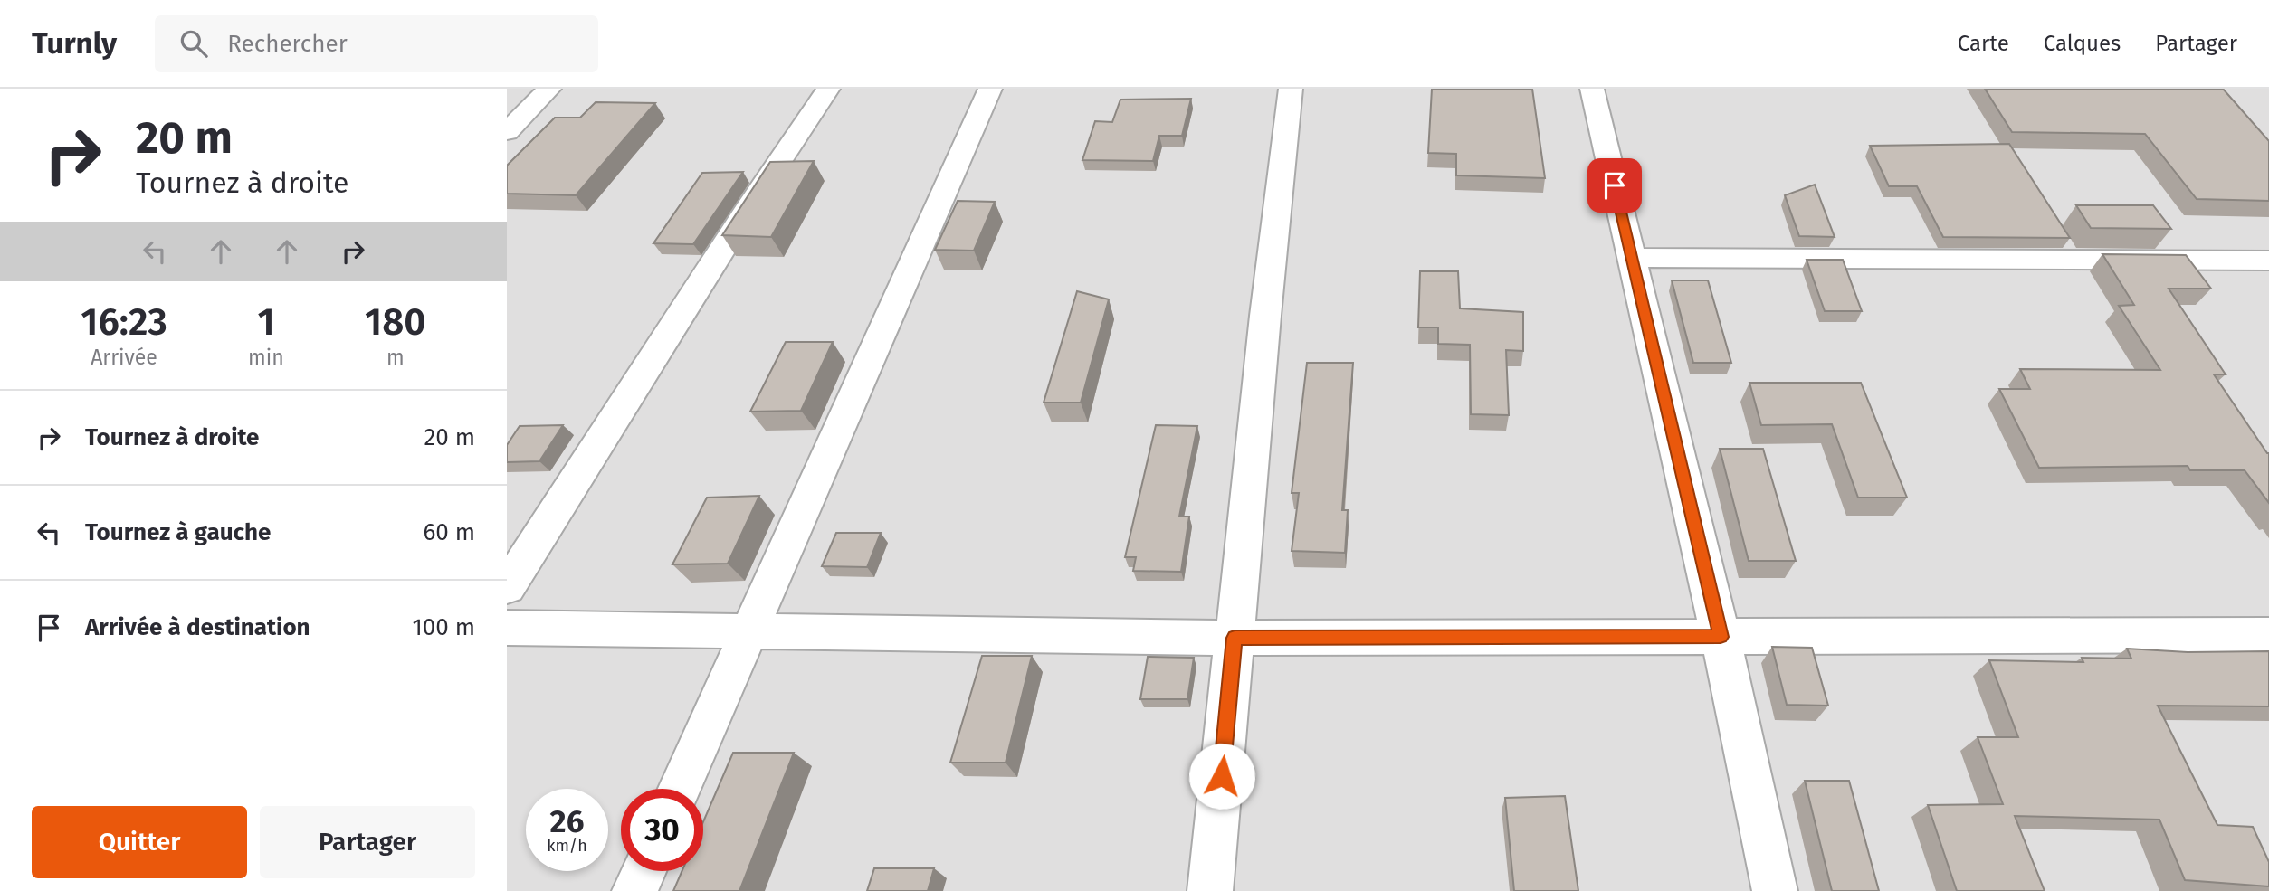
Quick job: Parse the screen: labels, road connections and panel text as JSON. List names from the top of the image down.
{
  "page": {
    "header": "Turnly",
    "search": "Rechercher",
    "nav": ["Carte", "Calques", "Partager"],
    "turn": ["20 m", "Tournez à droite"],
    "eta": [
      "16:23",
      "Arrivée",
      "1",
      "min",
      "180",
      "m"
    ],
    "list": [
      {
        "name": "Tournez à droite",
        "value": "20 m"
      },
      {
        "name": "Tournez à gauche",
        "value": "60 m"
      },
      {
        "name": "Arrivée à destination",
        "value": "100 m"
      }
    ],
    "speed": "26 km/h",
    "limit": "30",
    "buttons": ["Quitter", "Partager"]
  }
}
